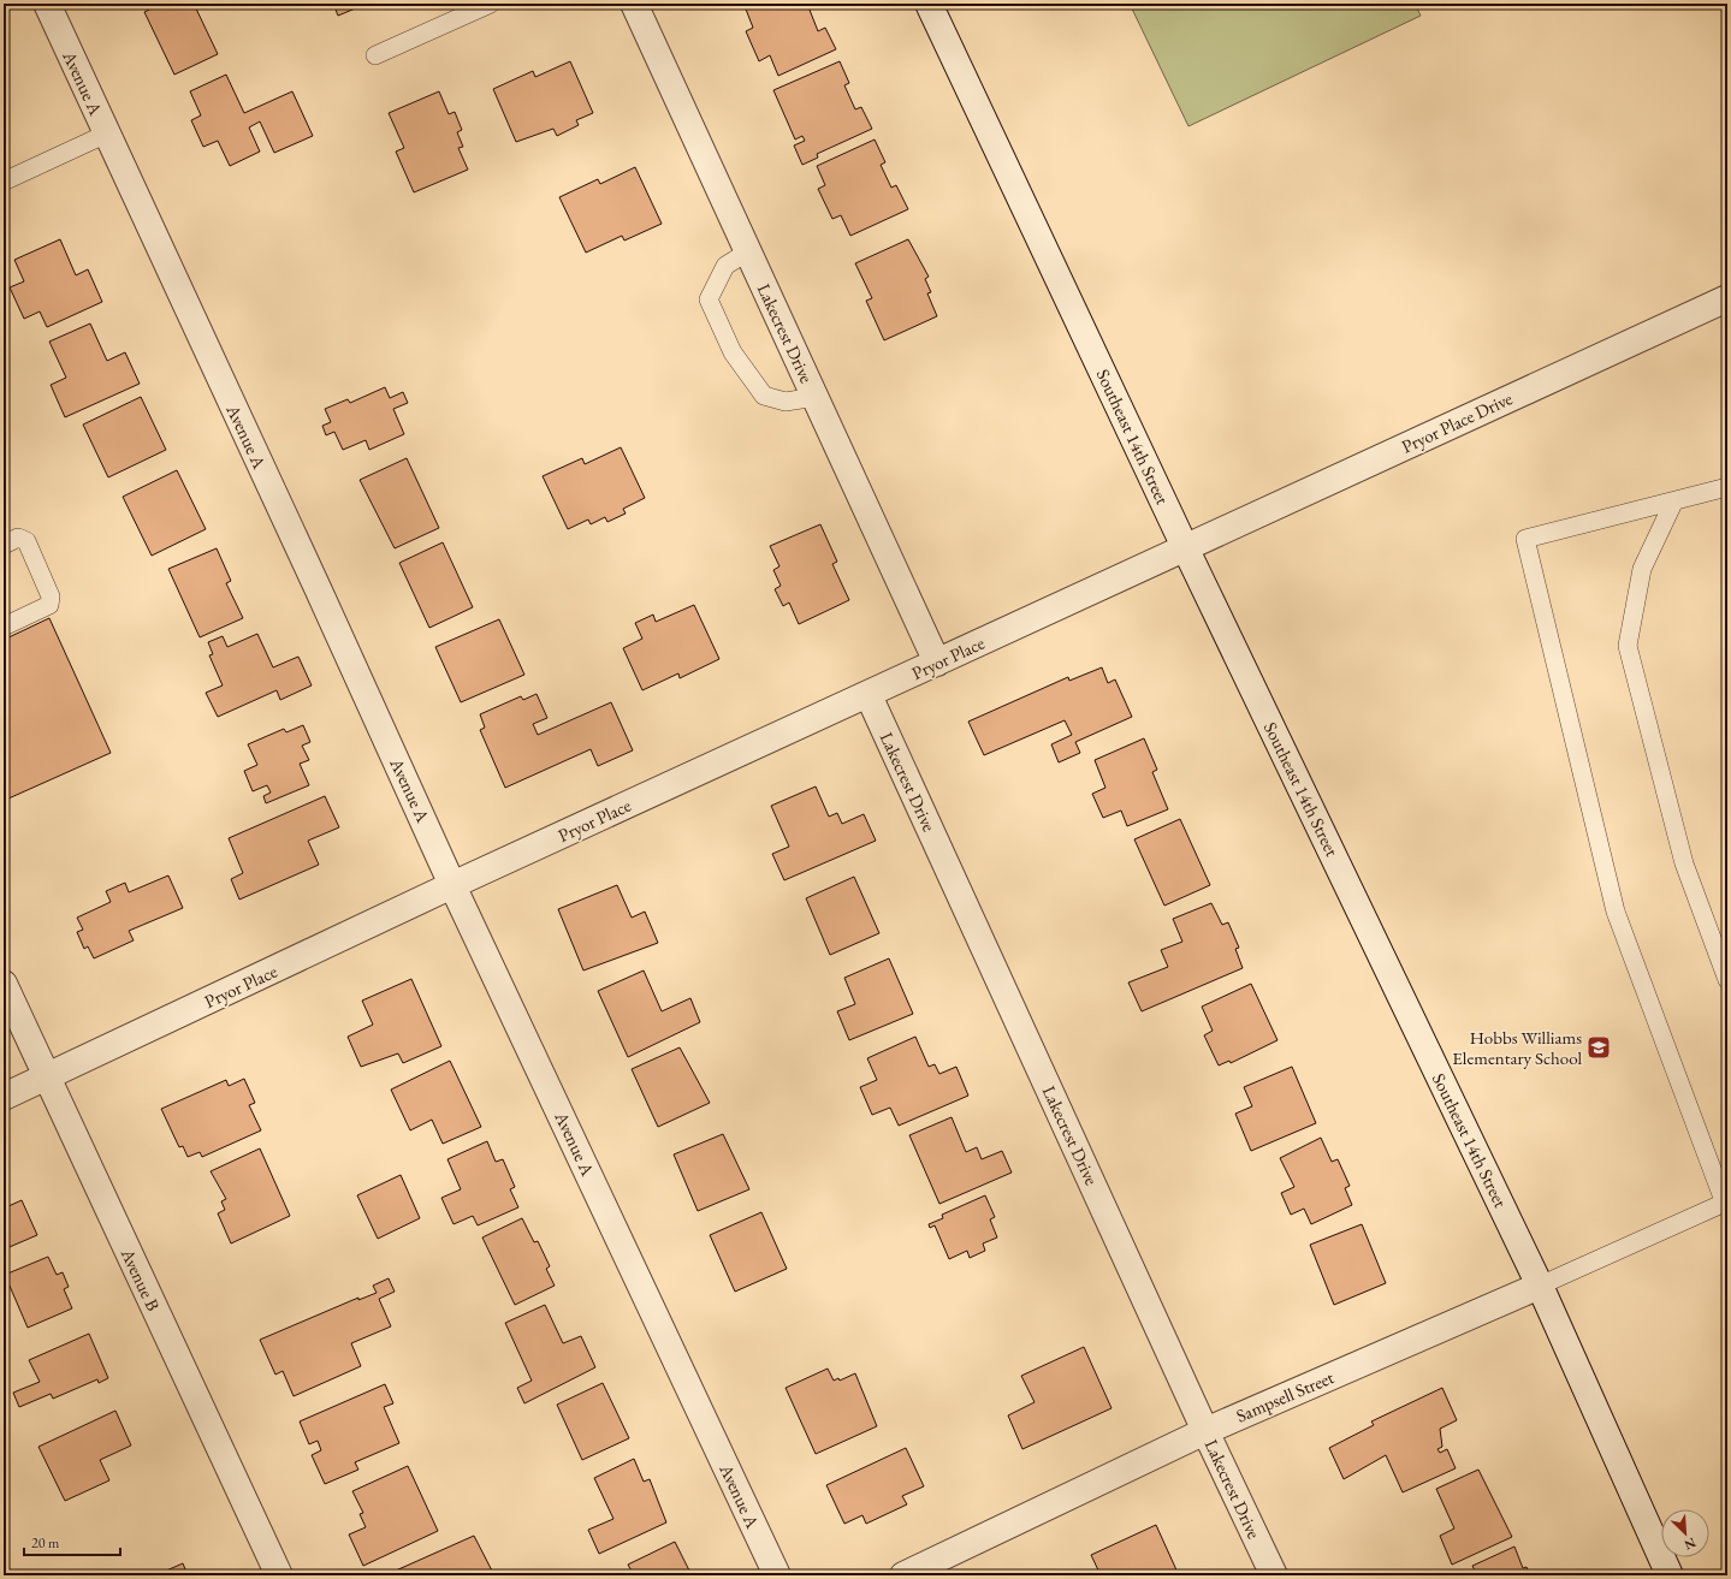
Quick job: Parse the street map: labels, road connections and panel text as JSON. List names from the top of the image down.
{
  "streets": {
    "street": [
      "Avenue A",
      "Lakecrest Drive",
      "Pryor Place Drive",
      "Southeast 14th Street",
      "Pryor Place",
      "Avenue B",
      "Sampsell Street"
    ]
  },
  "crossings": [
    ["Avenue A", "Pryor Place"],
    ["Lakecrest Drive", "Pryor Place"],
    ["Lakecrest Drive", "Sampsell Street"],
    ["Pryor Place Drive", "Southeast 14th Street"],
    ["Pryor Place Drive", "Pryor Place"],
    ["Southeast 14th Street", "Pryor Place"],
    ["Southeast 14th Street", "Sampsell Street"],
    ["Pryor Place", "Avenue B"]
  ],
  "places": {
    "school or university": ["Hobbs Williams Elementary School"]
  },
  "scale_bar": "20 m",
  "north": "bottom right"
}
